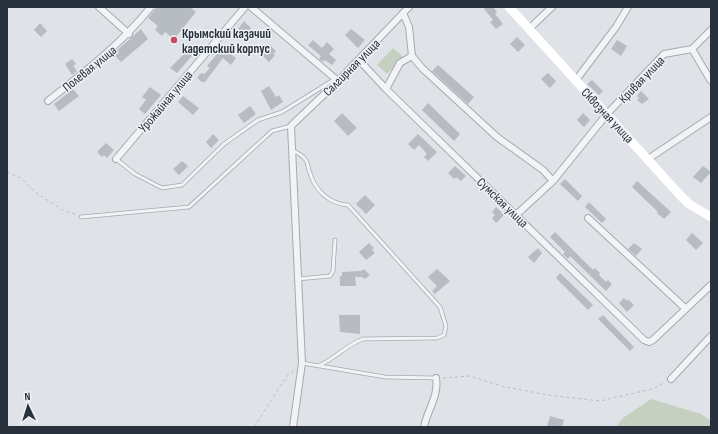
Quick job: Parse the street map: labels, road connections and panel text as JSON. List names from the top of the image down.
{
  "streets": {
    "main road": ["Сквозная улица"],
    "street": [
      "Салгирная улица",
      "Полевая улица",
      "Кривая улица",
      "Урожайная улица",
      "Сумская улица"
    ]
  },
  "crossings": [
    ["Салгирная улица", "Сумская улица"],
    ["Кривая улица", "Сквозная улица"],
    ["Кривая улица", "Сумская улица"]
  ],
  "places": ["Крымский казачий кадетский корпус"],
  "north": "top"
}
